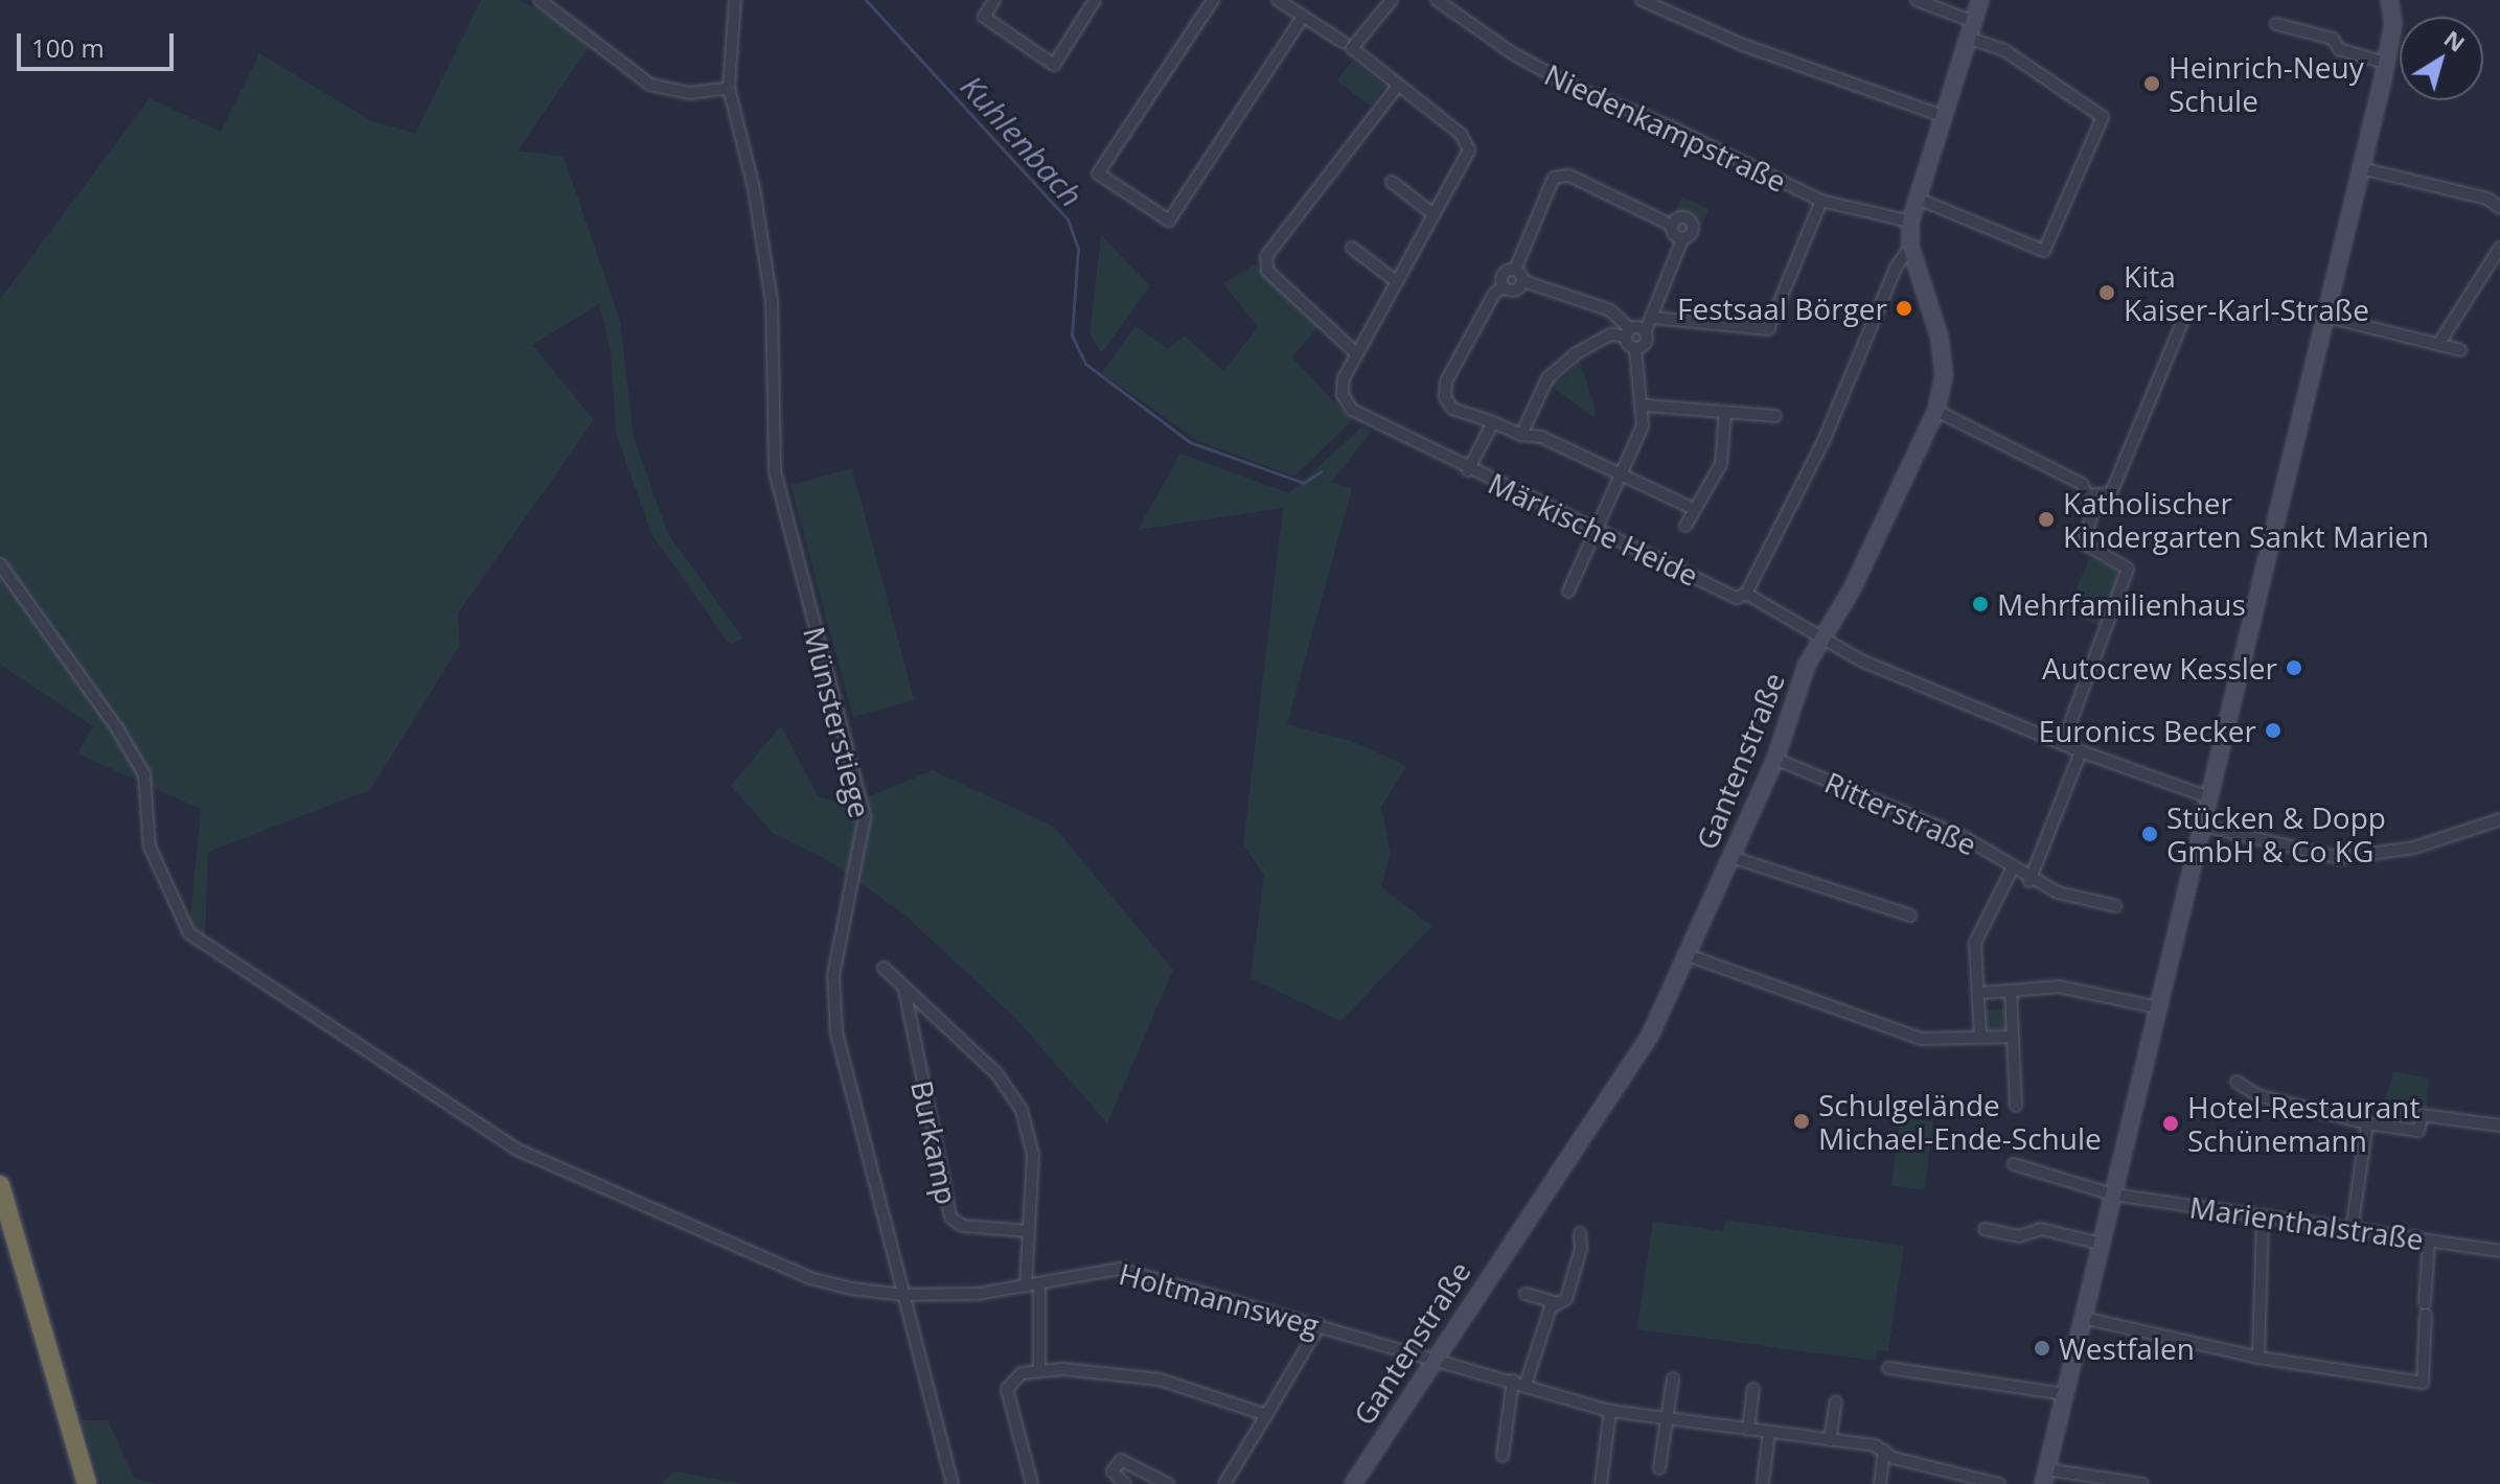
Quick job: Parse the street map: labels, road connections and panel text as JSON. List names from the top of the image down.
{
  "streets": {
    "street": [
      "Niedenkampstraße",
      "Märkische Heide",
      "Münsterstiege",
      "Gantenstraße",
      "Ritterstraße",
      "Burkamp",
      "Marienthalstraße",
      "Holtmannsweg"
    ]
  },
  "crossings": [
    ["Niedenkampstraße", "Gantenstraße"],
    ["Märkische Heide", "Gantenstraße"],
    ["Münsterstiege", "Holtmannsweg"],
    ["Gantenstraße", "Ritterstraße"],
    ["Gantenstraße", "Holtmannsweg"],
    ["Burkamp", "Holtmannsweg"]
  ],
  "water": ["Kuhlenbach"],
  "places": [
    "Heinrich-Neuy Schule",
    "Kita Kaiser-Karl-Straße",
    "Festsaal Börger",
    "Katholischer Kindergarten Sankt Marien",
    "Mehrfamilienhaus",
    "Autocrew Kessler",
    "Euronics Becker",
    "Stücken & Dopp GmbH & Co KG",
    "Schulgelände Michael-Ende-Schule",
    "Hotel-Restaurant Schünemann",
    "Westfalen"
  ],
  "scale_bar": "100 m",
  "north": "top right"
}
